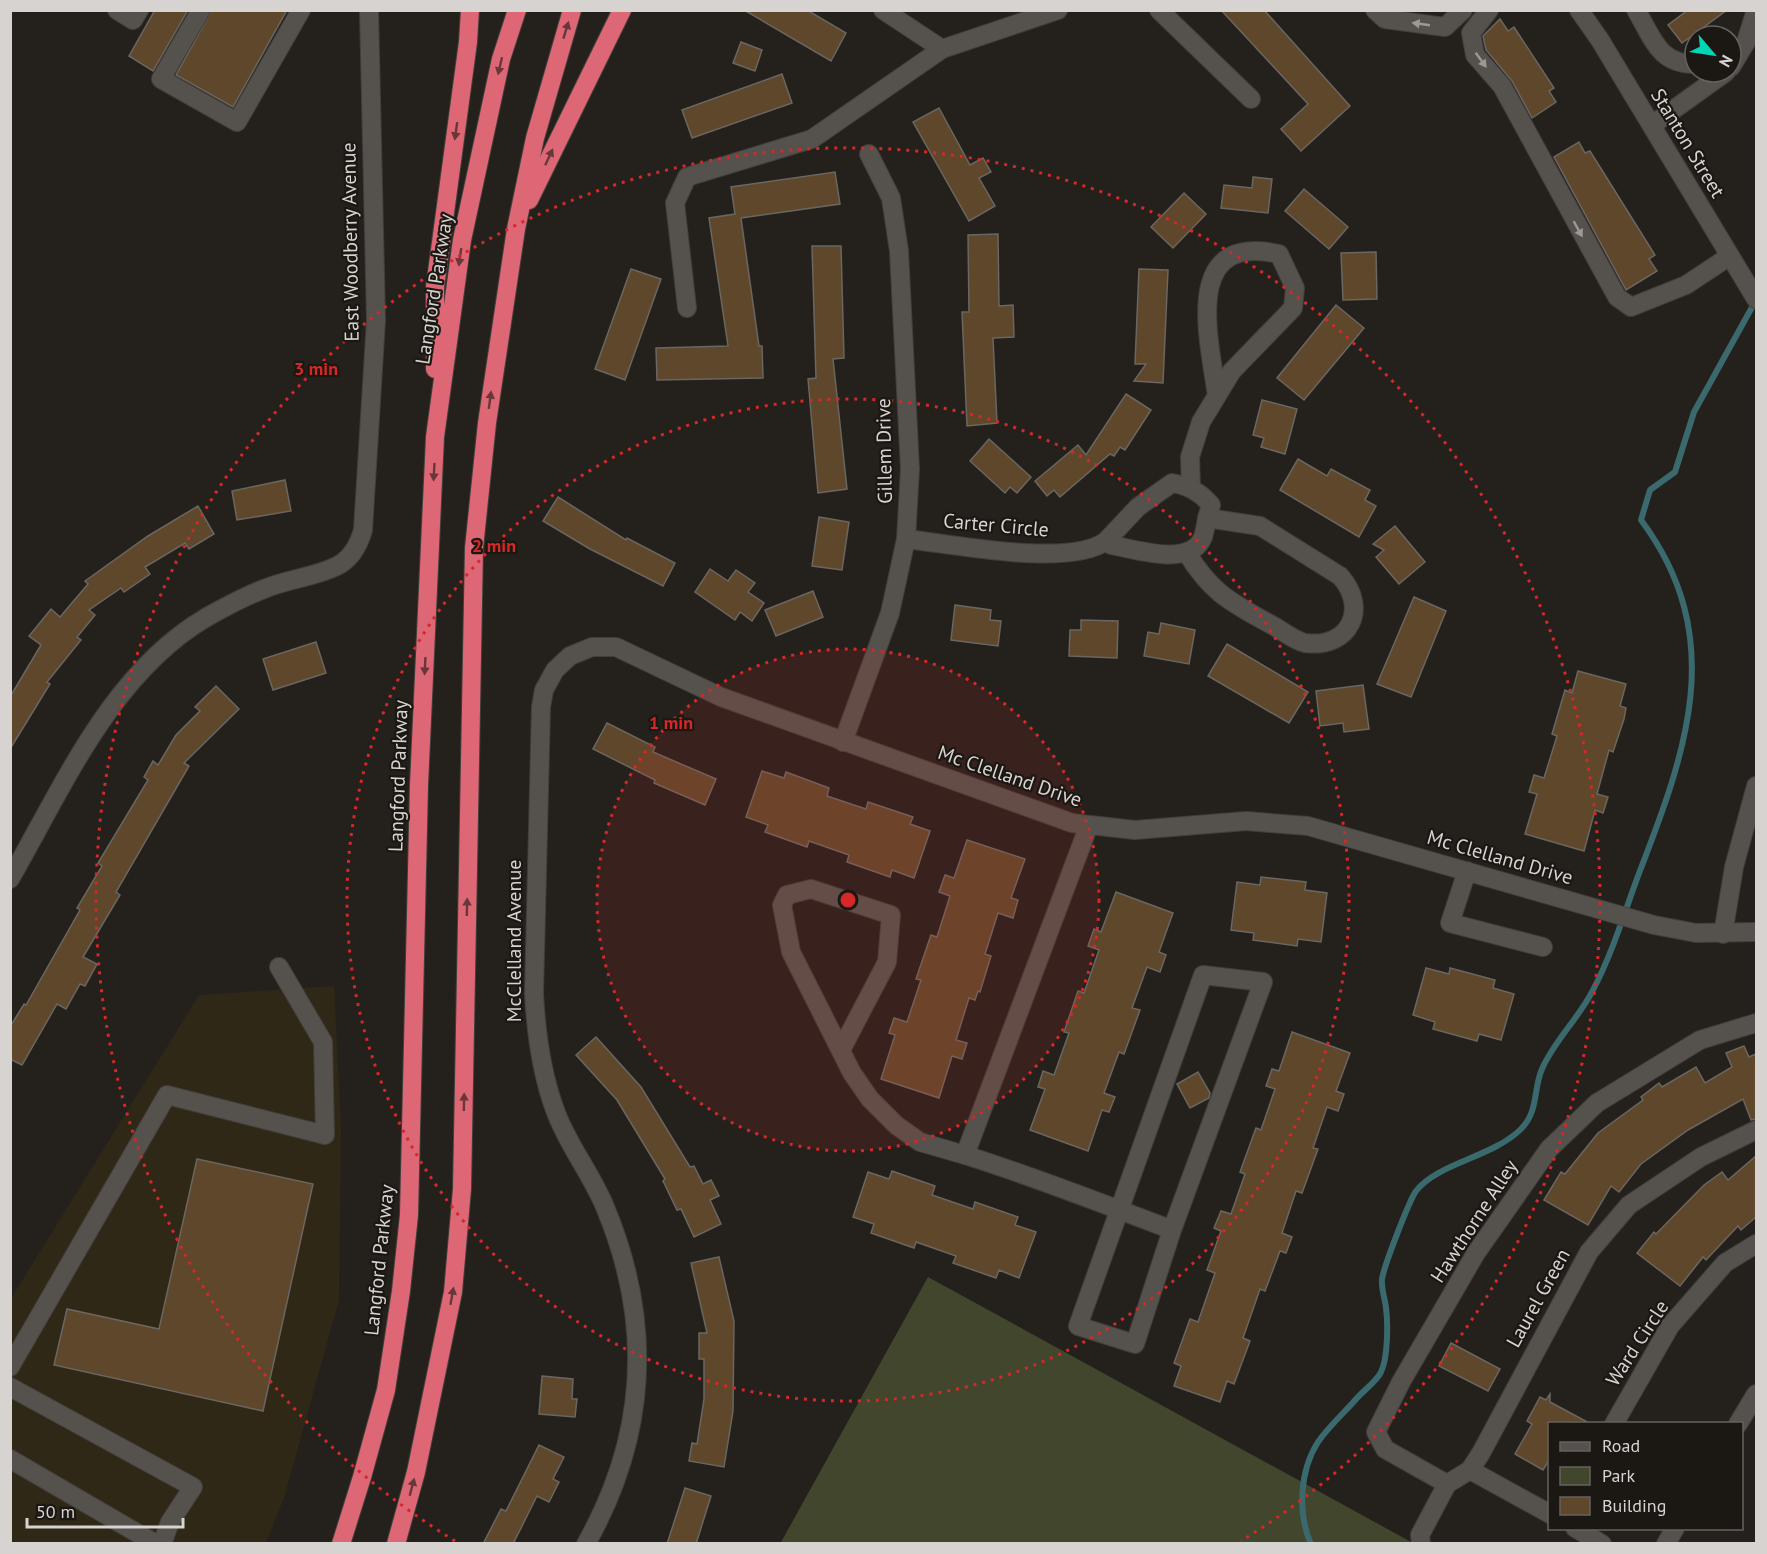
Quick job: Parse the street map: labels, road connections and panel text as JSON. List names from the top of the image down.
{
  "streets": {
    "highway": ["Langford Parkway"],
    "street": [
      "Stanton Street",
      "East Woodberry Avenue",
      "Gillem Drive",
      "Carter Circle",
      "Mc Clelland Drive",
      "McClelland Avenue",
      "Hawthorne Alley",
      "Laurel Green",
      "Ward Circle"
    ]
  },
  "crossings": [
    ["Gillem Drive", "Carter Circle"],
    ["Gillem Drive", "Mc Clelland Drive"],
    ["Mc Clelland Drive", "McClelland Avenue"]
  ],
  "legend": ["Road", "Park", "Building"],
  "scale_bar": "50 m",
  "north": "bottom right",
  "rings": ["3 min", "2 min", "1 min"]
}
